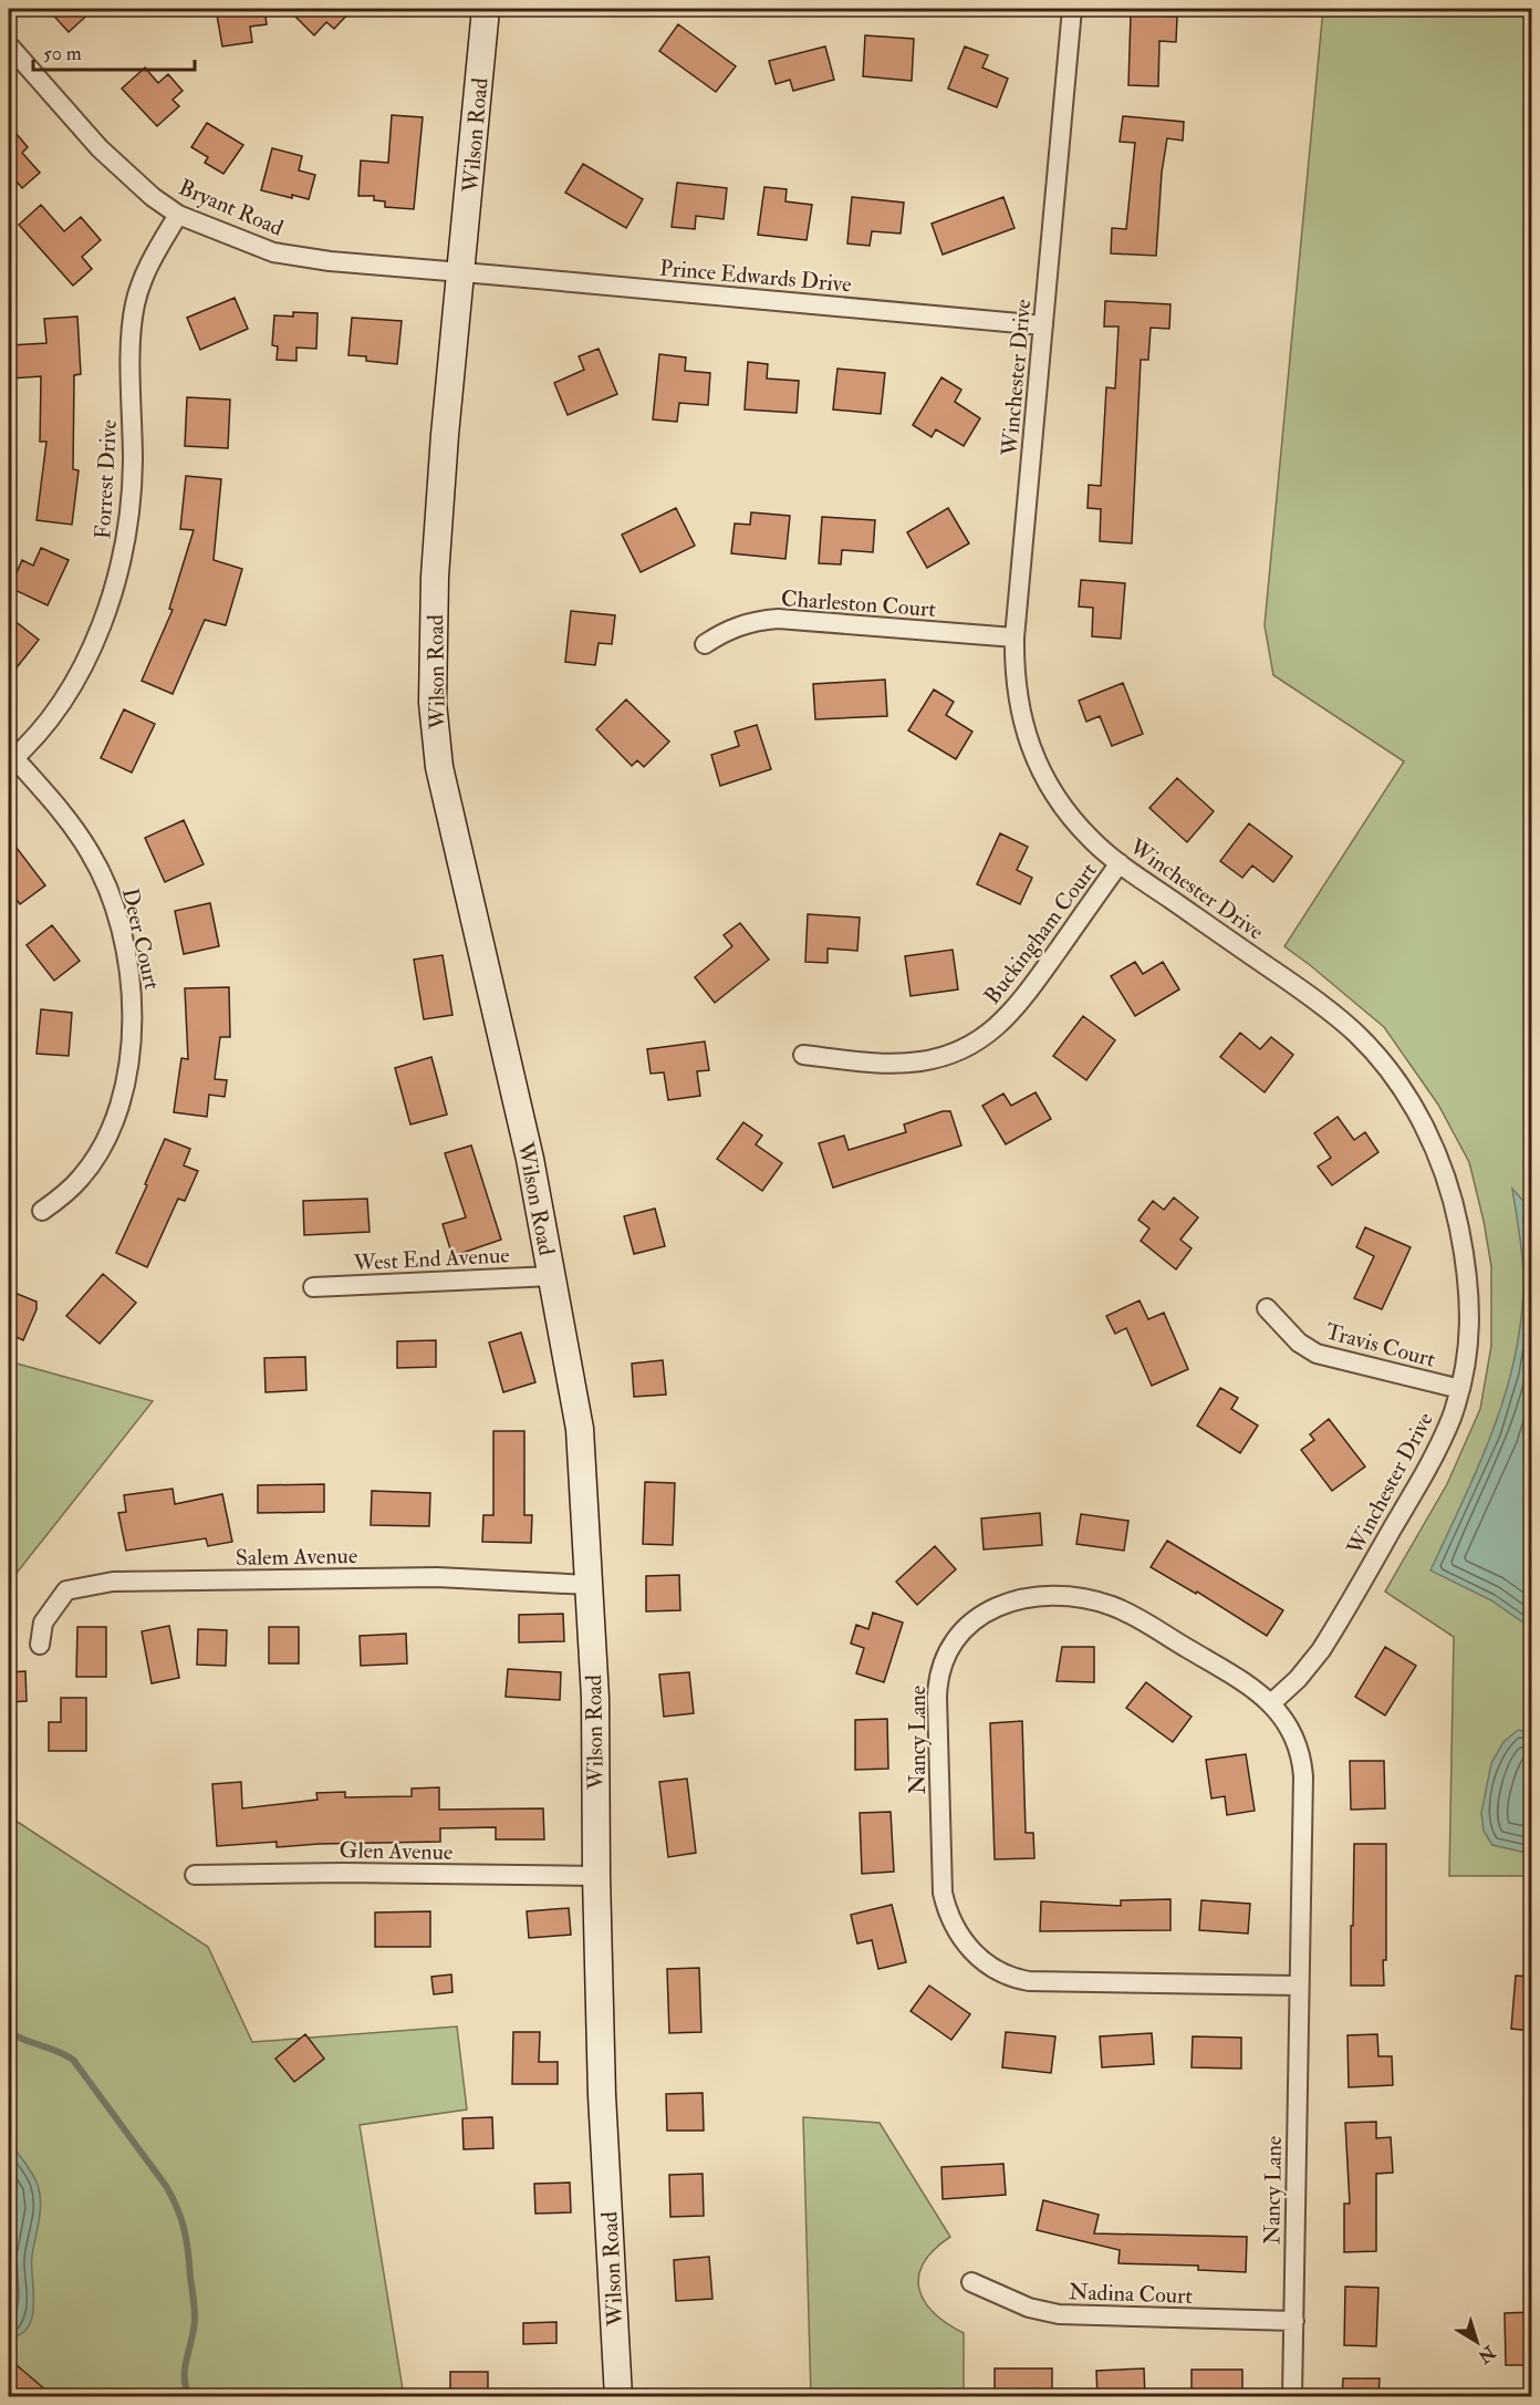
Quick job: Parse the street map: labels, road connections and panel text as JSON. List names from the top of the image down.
{
  "streets": {
    "street": [
      "Wilson Road",
      "Bryant Road",
      "Prince Edwards Drive",
      "Winchester Drive",
      "Forrest Drive",
      "Charleston Court",
      "Buckingham Court",
      "Deer Court",
      "West End Avenue",
      "Travis Court",
      "Salem Avenue",
      "Nancy Lane",
      "Glen Avenue",
      "Nadina Court"
    ]
  },
  "crossings": [
    ["Wilson Road", "Bryant Road"],
    ["Wilson Road", "Prince Edwards Drive"],
    ["Wilson Road", "West End Avenue"],
    ["Wilson Road", "Salem Avenue"],
    ["Wilson Road", "Glen Avenue"],
    ["Bryant Road", "Prince Edwards Drive"],
    ["Bryant Road", "Forrest Drive"],
    ["Prince Edwards Drive", "Winchester Drive"],
    ["Winchester Drive", "Charleston Court"],
    ["Winchester Drive", "Buckingham Court"],
    ["Winchester Drive", "Travis Court"],
    ["Winchester Drive", "Nancy Lane"],
    ["Forrest Drive", "Deer Court"],
    ["Nancy Lane", "Nadina Court"]
  ],
  "scale_bar": "50 m",
  "north": "bottom right"
}
